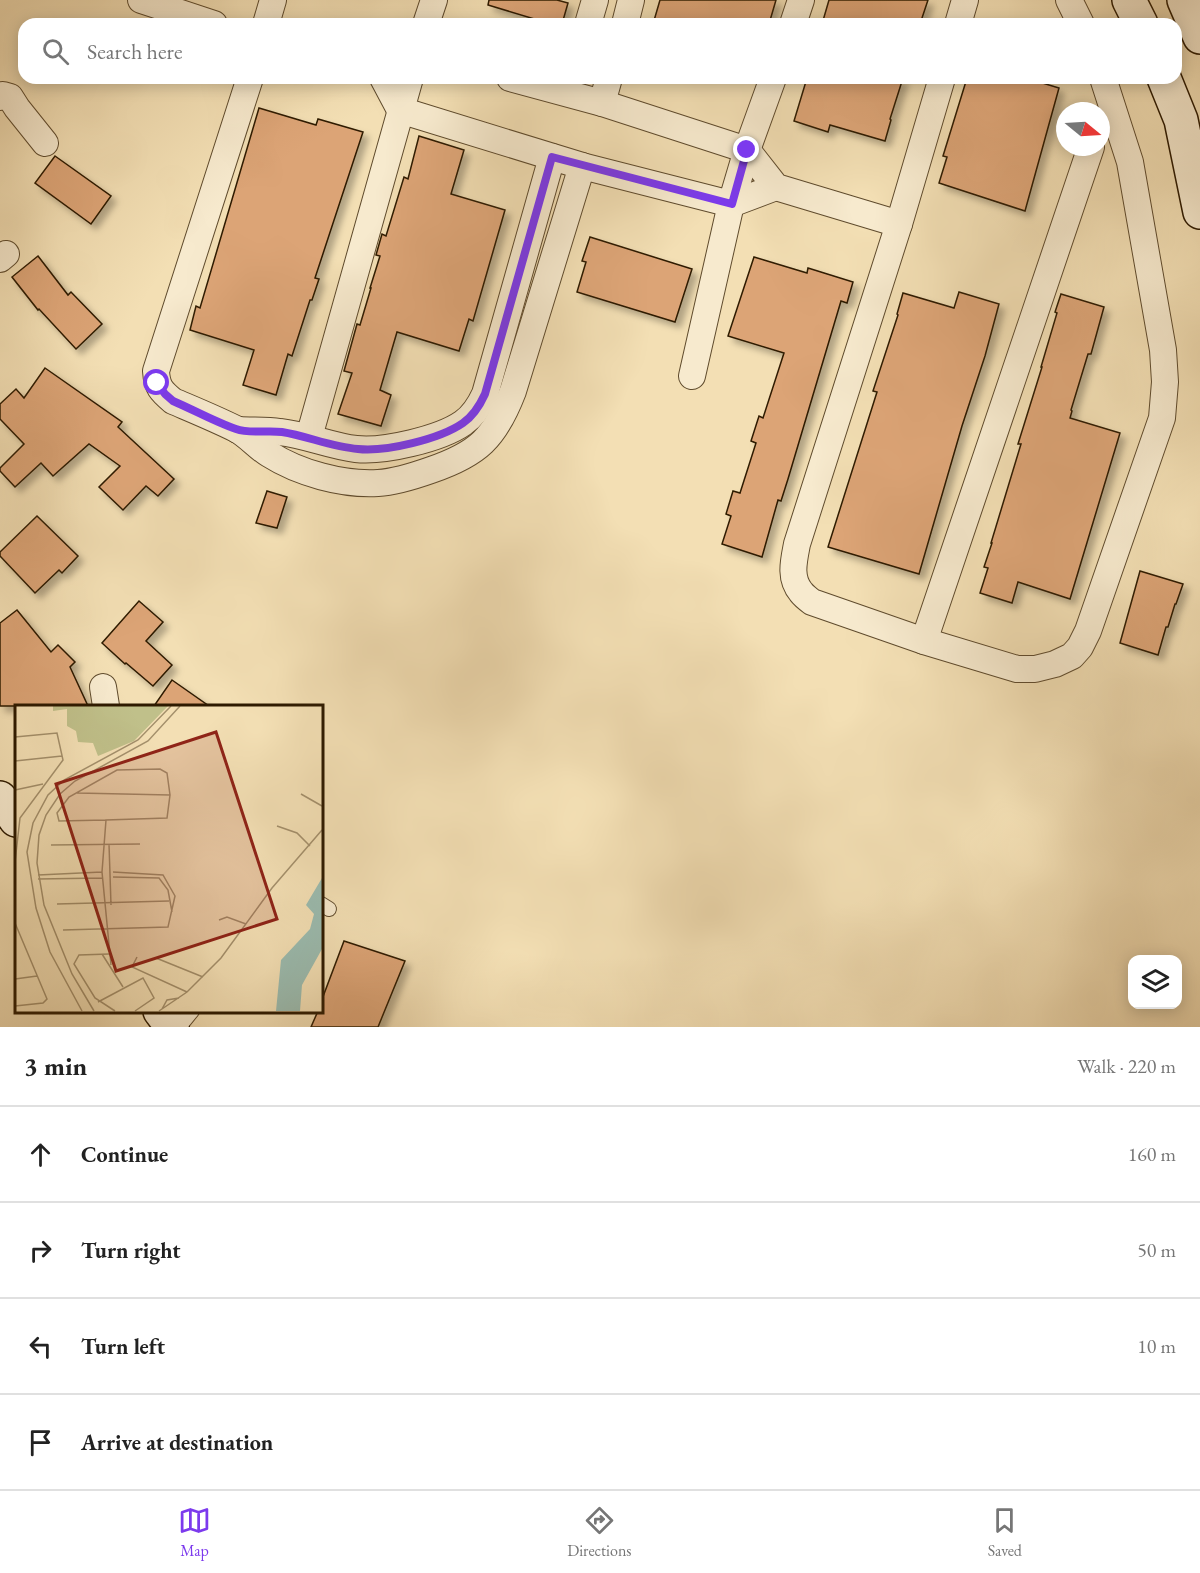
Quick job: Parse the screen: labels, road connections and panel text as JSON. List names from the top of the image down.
{
  "north": "right",
  "page": {
    "search": "Search here",
    "heading": ["3 min", "Walk · 220 m"],
    "list": [
      ["Continue", "160 m"],
      ["Turn right", "50 m"],
      ["Turn left", "10 m"],
      "Arrive at destination"
    ],
    "nav": ["Map", "Directions", "Saved"]
  }
}
